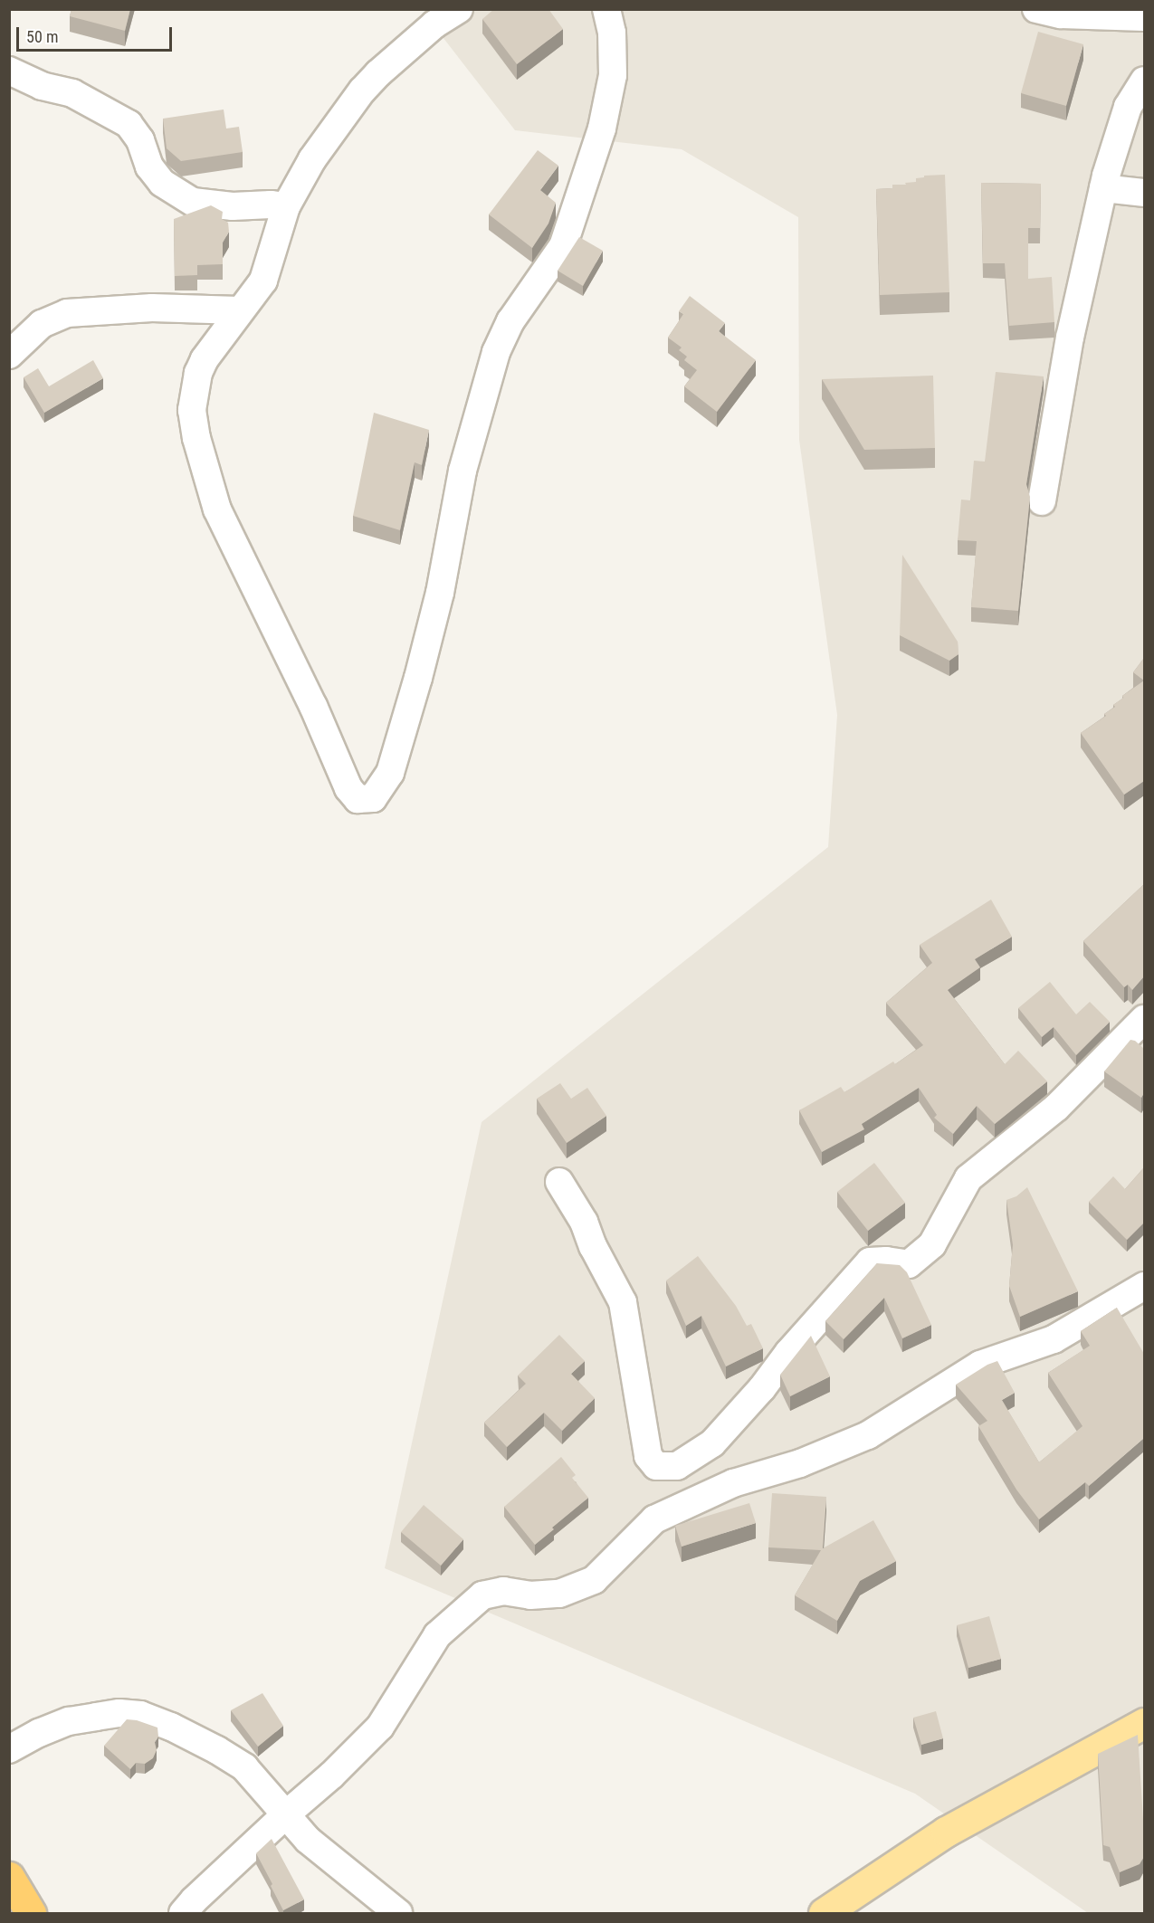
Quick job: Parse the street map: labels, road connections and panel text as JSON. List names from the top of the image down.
{
  "scale_bar": "50 m"
}
